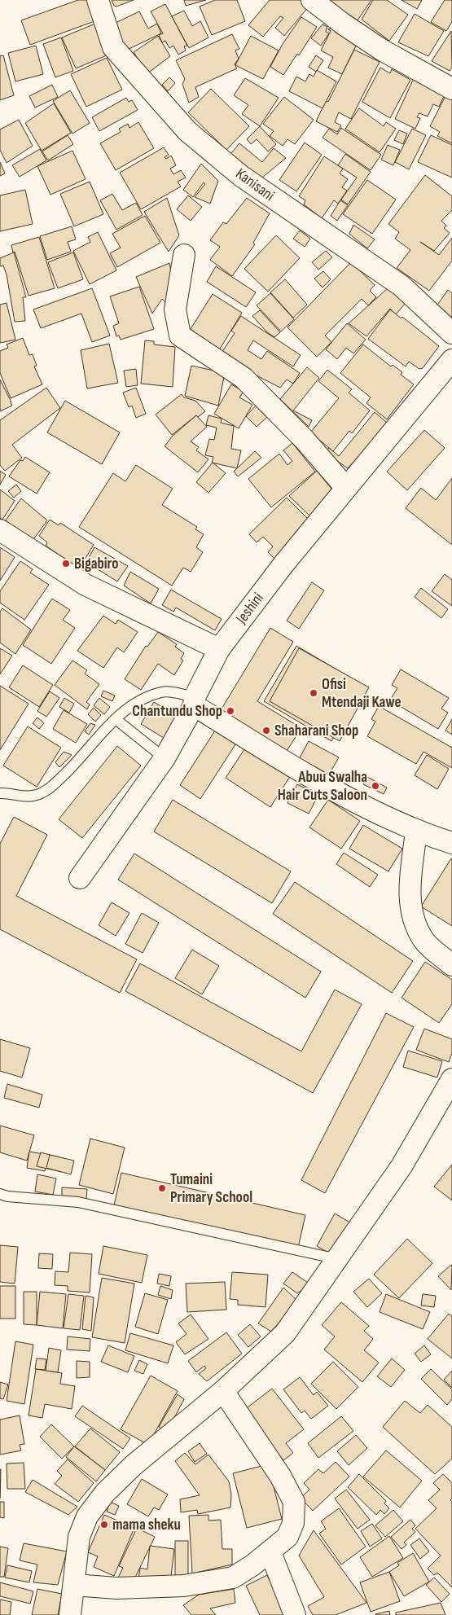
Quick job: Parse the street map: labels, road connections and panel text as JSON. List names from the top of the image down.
{
  "streets": {
    "street": ["Kanisani", "Jeshini"]
  },
  "places": [
    "Bigabiro",
    "Ofisi Mtendaji Kawe",
    "Chantundu Shop",
    "Shaharani Shop",
    "Abuu Swalha Hair Cuts Saloon",
    "Tumaini Primary School",
    "mama sheku"
  ]
}
